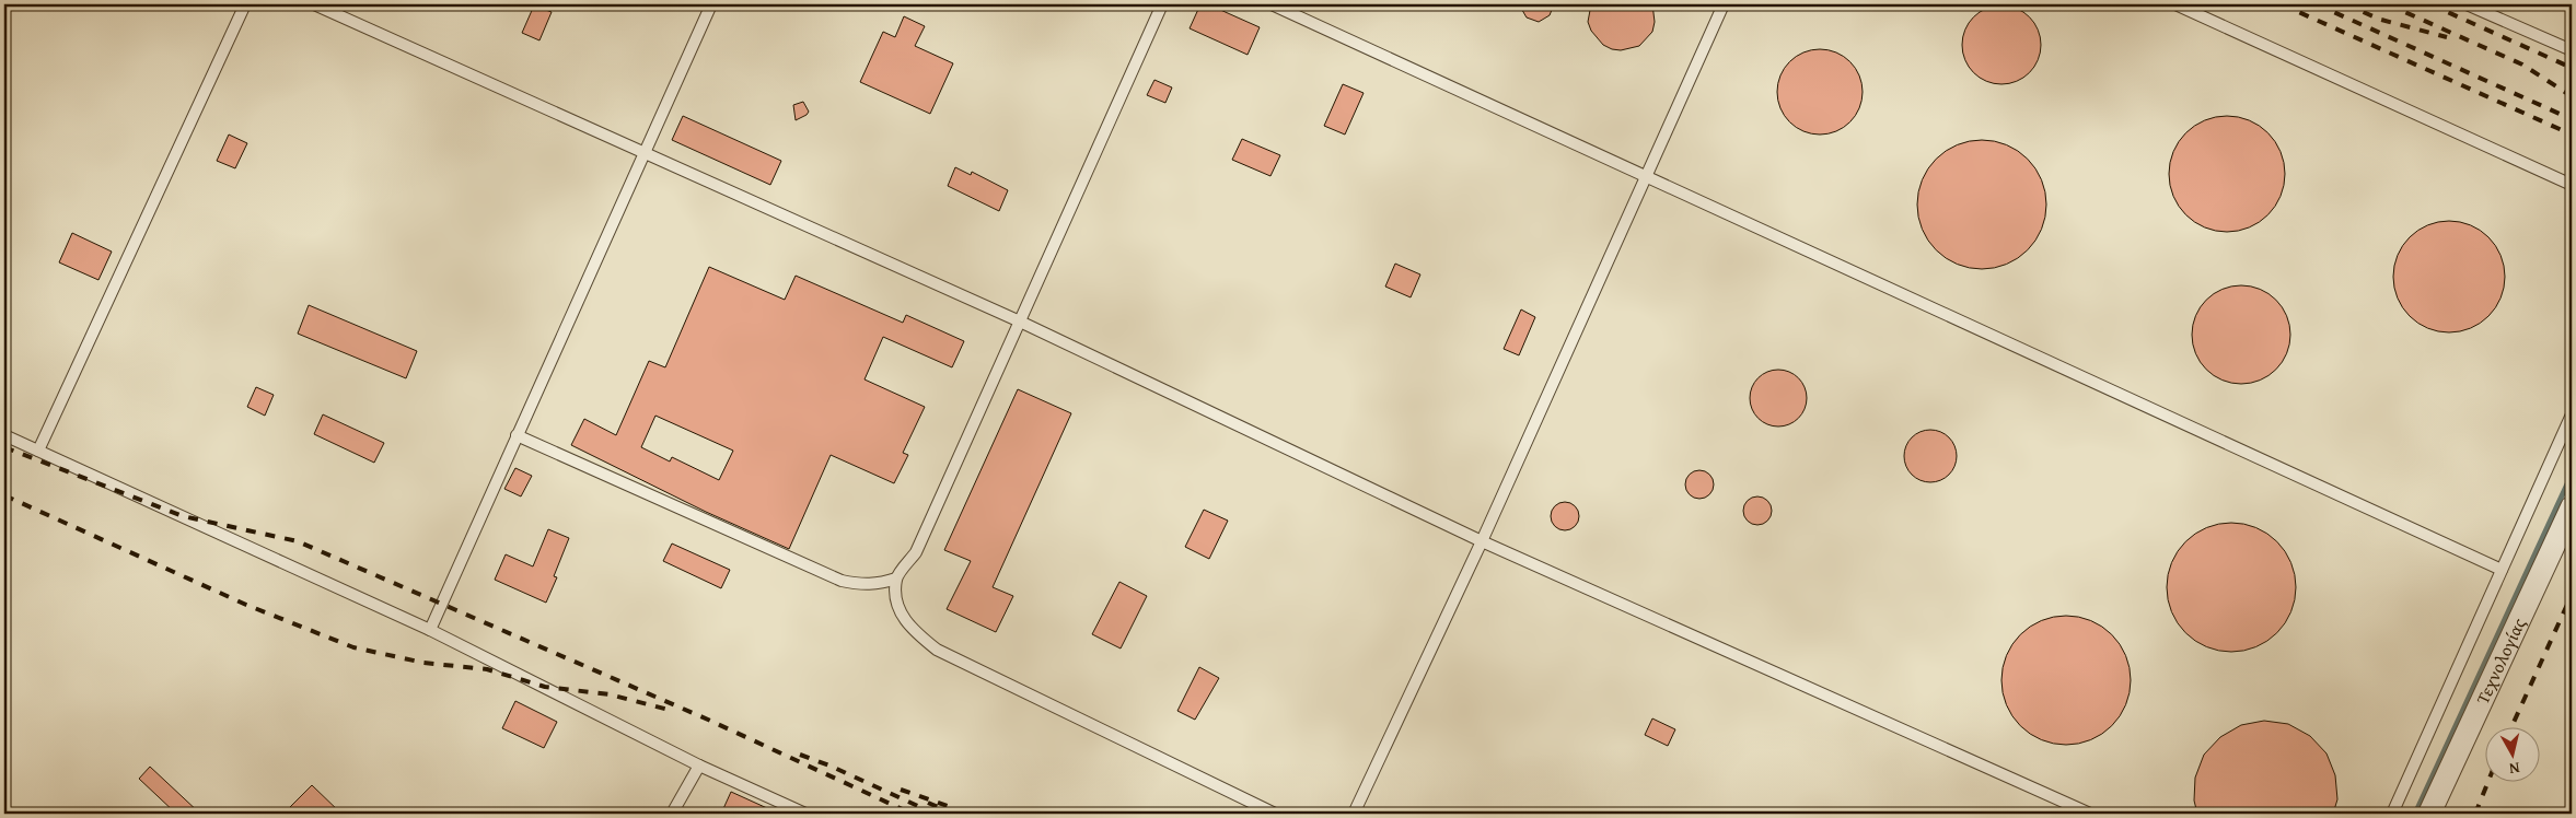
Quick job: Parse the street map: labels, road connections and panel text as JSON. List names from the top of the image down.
{
  "streets": {
    "street": ["Τεχνολογίας"]
  },
  "north": "bottom"
}
